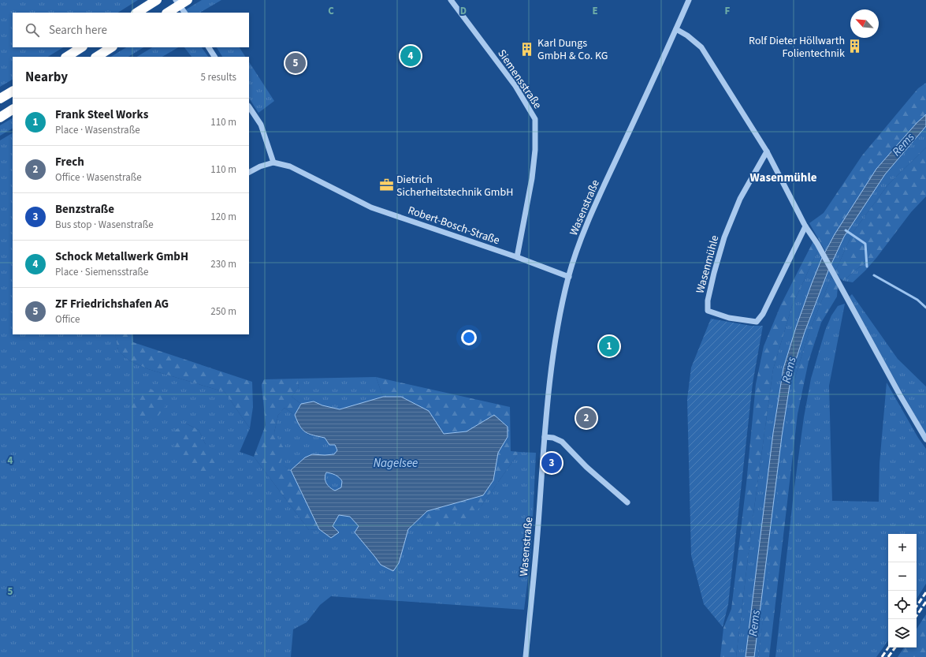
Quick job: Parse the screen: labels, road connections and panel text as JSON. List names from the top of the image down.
{
  "streets": {
    "street": [
      "Siemensstraße",
      "Wasenstraße",
      "Robert-Bosch-Straße",
      "Wasenmühle"
    ]
  },
  "crossings": [
    ["Siemensstraße", "Robert-Bosch-Straße"],
    ["Wasenstraße", "Robert-Bosch-Straße"]
  ],
  "districts": ["Wasenmühle"],
  "water": ["Rems", "Nagelsee"],
  "places": {
    "building": ["Rolf Dieter Höllwarth Folientechnik", "Karl Dungs GmbH & Co. KG"],
    "office": ["Dietrich Sicherheitstechnik GmbH"]
  },
  "north": "top left",
  "page": {
    "search": "Search here",
    "pins": [
      "4",
      "5",
      "1",
      "2",
      "3"
    ],
    "heading": ["Nearby", "5 results"],
    "list": [
      {
        "mark": "1",
        "name": "Frank Steel Works",
        "note": "Place · Wasenstraße",
        "value": "110 m"
      },
      {
        "mark": "2",
        "name": "Frech",
        "note": "Office · Wasenstraße",
        "value": "110 m"
      },
      {
        "mark": "3",
        "name": "Benzstraße",
        "note": "Bus stop · Wasenstraße",
        "value": "120 m"
      },
      {
        "mark": "4",
        "name": "Schock Metallwerk GmbH",
        "note": "Place · Siemensstraße",
        "value": "230 m"
      },
      {
        "mark": "5",
        "name": "ZF Friedrichshafen AG",
        "note": "Office",
        "value": "250 m"
      }
    ],
    "map_buttons": ["+", "−"]
  },
  "grid": {
    "columns": [
      "C",
      "D",
      "E",
      "F"
    ],
    "rows": ["4", "5"]
  }
}
